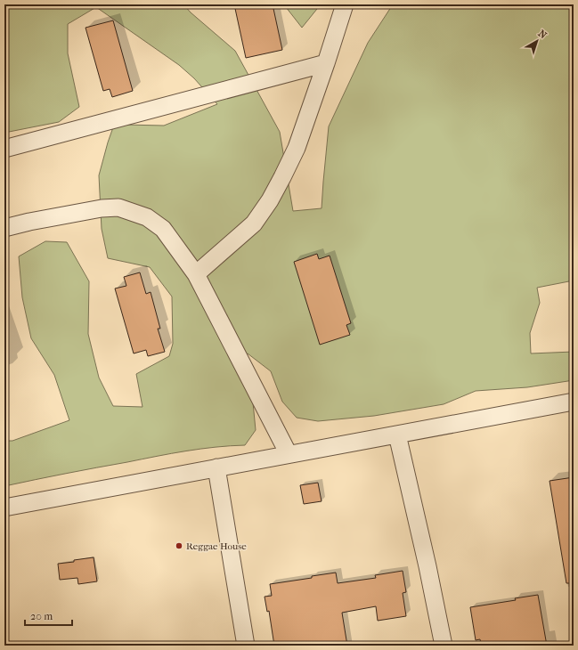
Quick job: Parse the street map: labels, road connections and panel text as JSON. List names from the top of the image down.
{
  "places": ["Reggae House"],
  "scale_bar": "20 m",
  "north": "top right"
}
